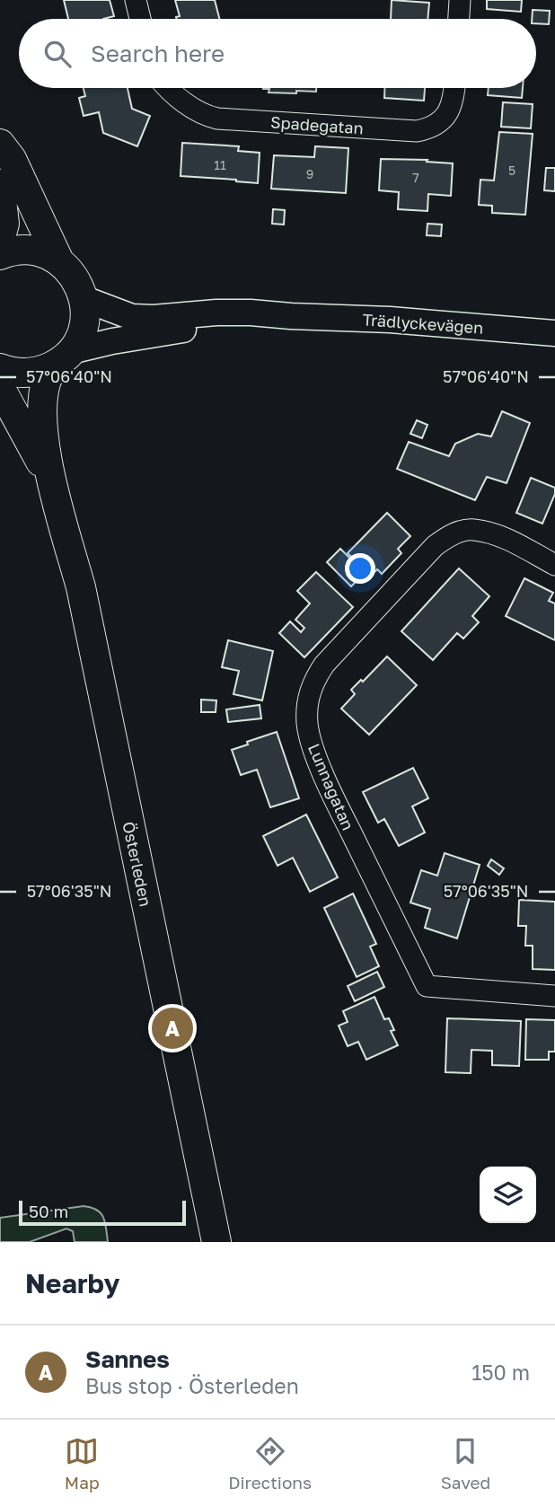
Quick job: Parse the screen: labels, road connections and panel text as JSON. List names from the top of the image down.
{
  "streets": {
    "main road": ["Trädlyckevägen", "Österleden"],
    "street": ["Spadegatan", "Lunnagatan"]
  },
  "crossings": [
    ["Trädlyckevägen", "Österleden"]
  ],
  "house_numbers": [
    "11",
    "5",
    "9",
    "7"
  ],
  "scale_bar": "50 m",
  "page": {
    "search": "Search here",
    "pins": "A",
    "scale": "50 m",
    "heading": "Nearby",
    "list": [
      {
        "mark": "A",
        "name": "Sannes",
        "note": "Bus stop · Österleden",
        "value": "150 m"
      }
    ],
    "nav": ["Map", "Directions", "Saved"]
  },
  "coordinates": ["57°06'40\"N", "57°06'35\"N"]
}
